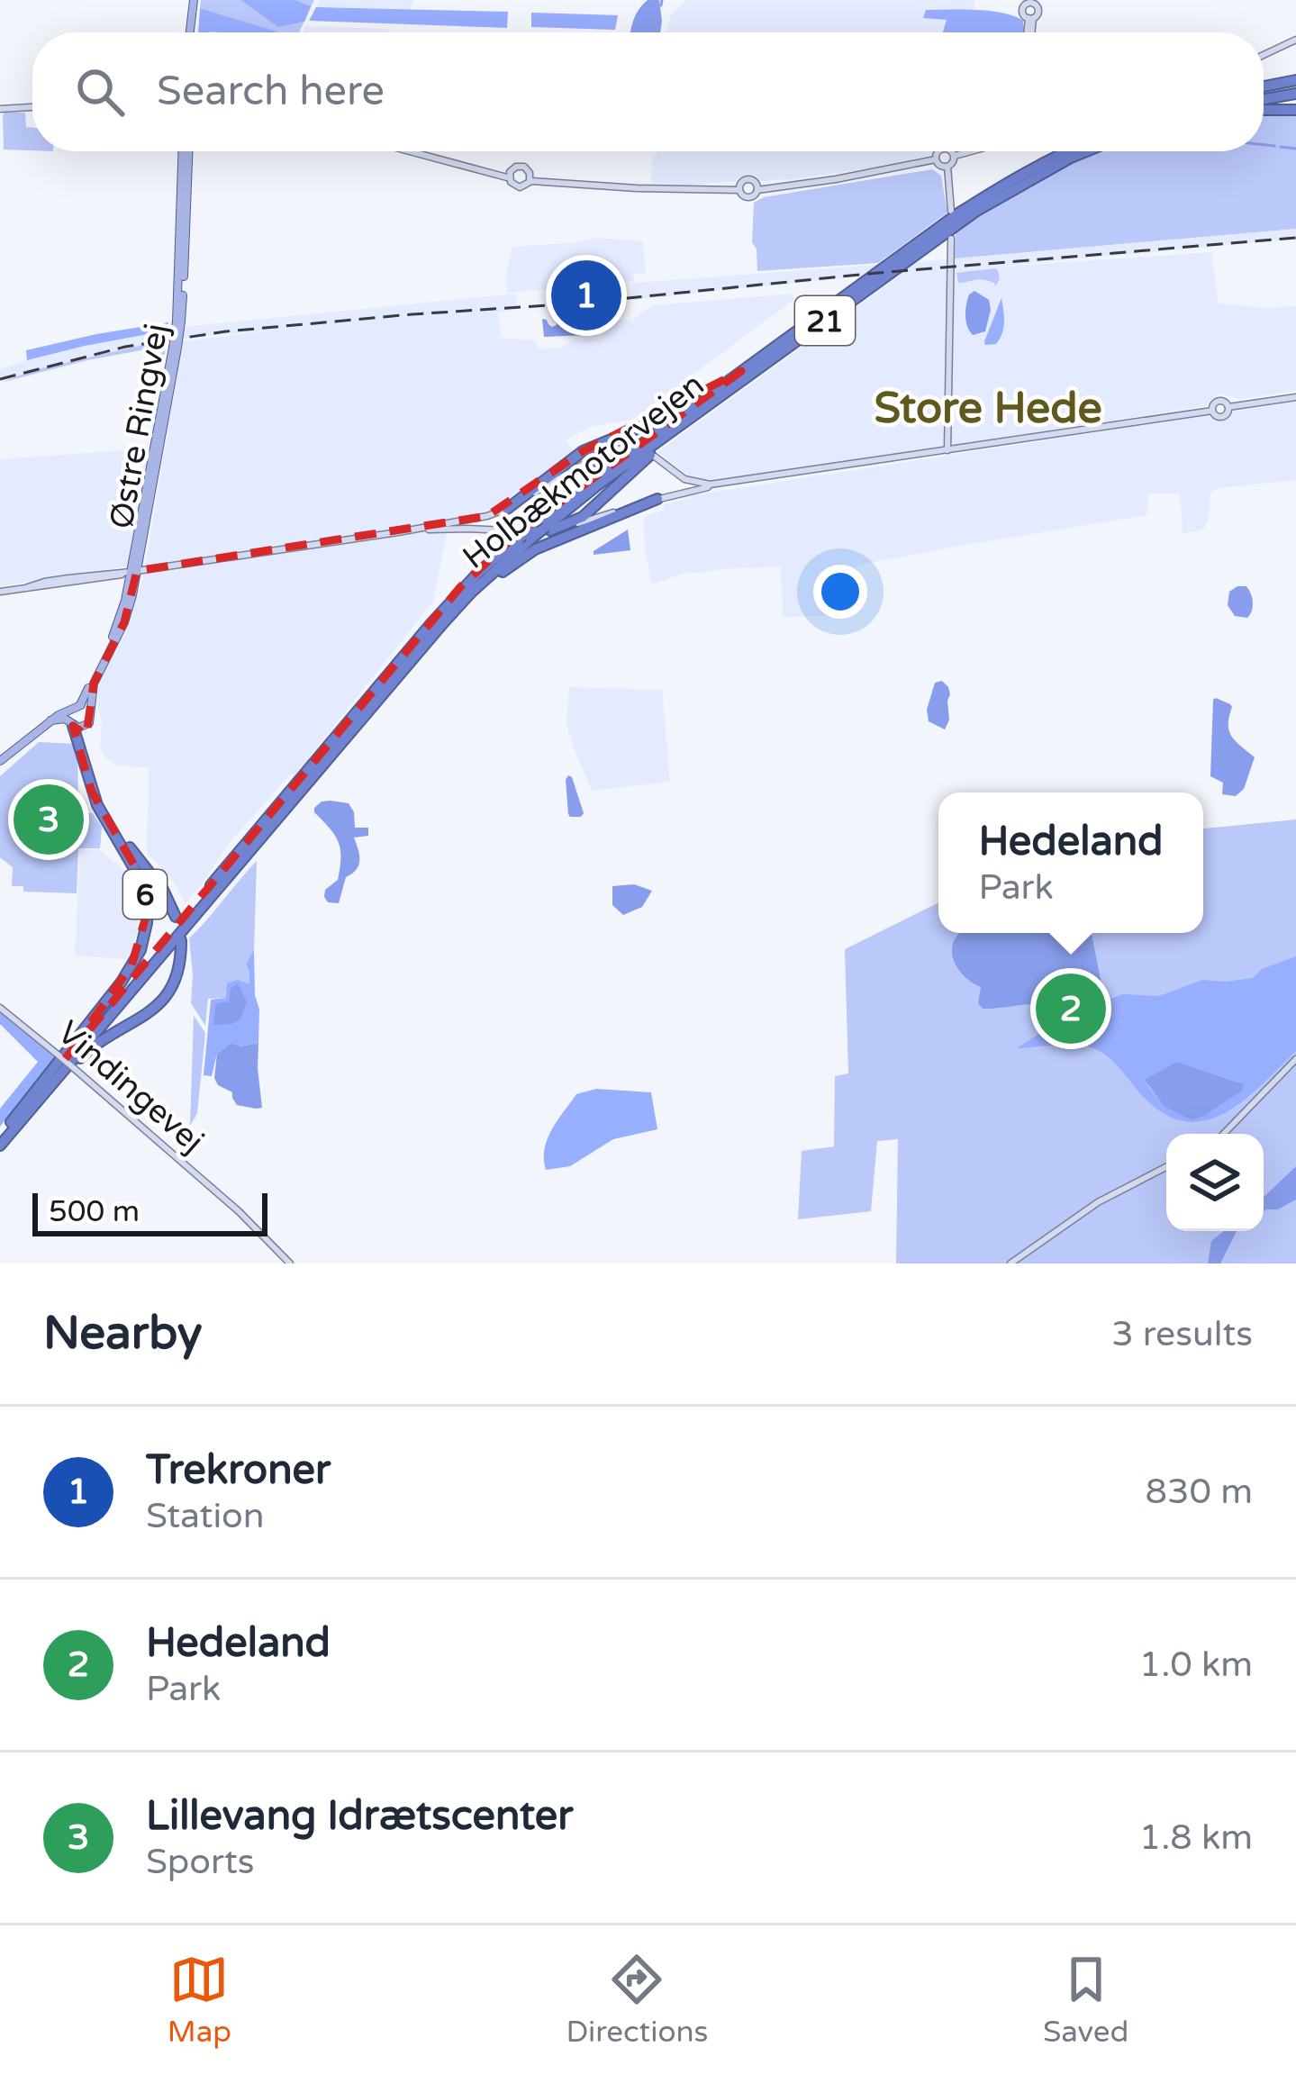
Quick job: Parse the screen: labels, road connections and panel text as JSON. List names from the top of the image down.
{
  "streets": {
    "highway": ["21", "Holbækmotorvejen", "6"],
    "main road": ["Østre Ringvej", "Vindingevej"]
  },
  "crossings": [
    ["Østre Ringvej", "6"],
    ["Holbækmotorvejen", "6"]
  ],
  "districts": ["Store Hede"],
  "scale_bar": "500 m",
  "page": {
    "search": "Search here",
    "pins": ["1", "3", "2"],
    "popup": ["Hedeland", "Park"],
    "scale": "500 m",
    "heading": ["Nearby", "3 results"],
    "list": [
      {
        "mark": "1",
        "name": "Trekroner",
        "note": "Station",
        "value": "830 m"
      },
      {
        "mark": "2",
        "name": "Hedeland",
        "note": "Park",
        "value": "1.0 km"
      },
      {
        "mark": "3",
        "name": "Lillevang Idrætscenter",
        "note": "Sports",
        "value": "1.8 km"
      }
    ],
    "nav": ["Map", "Directions", "Saved"]
  }
}
